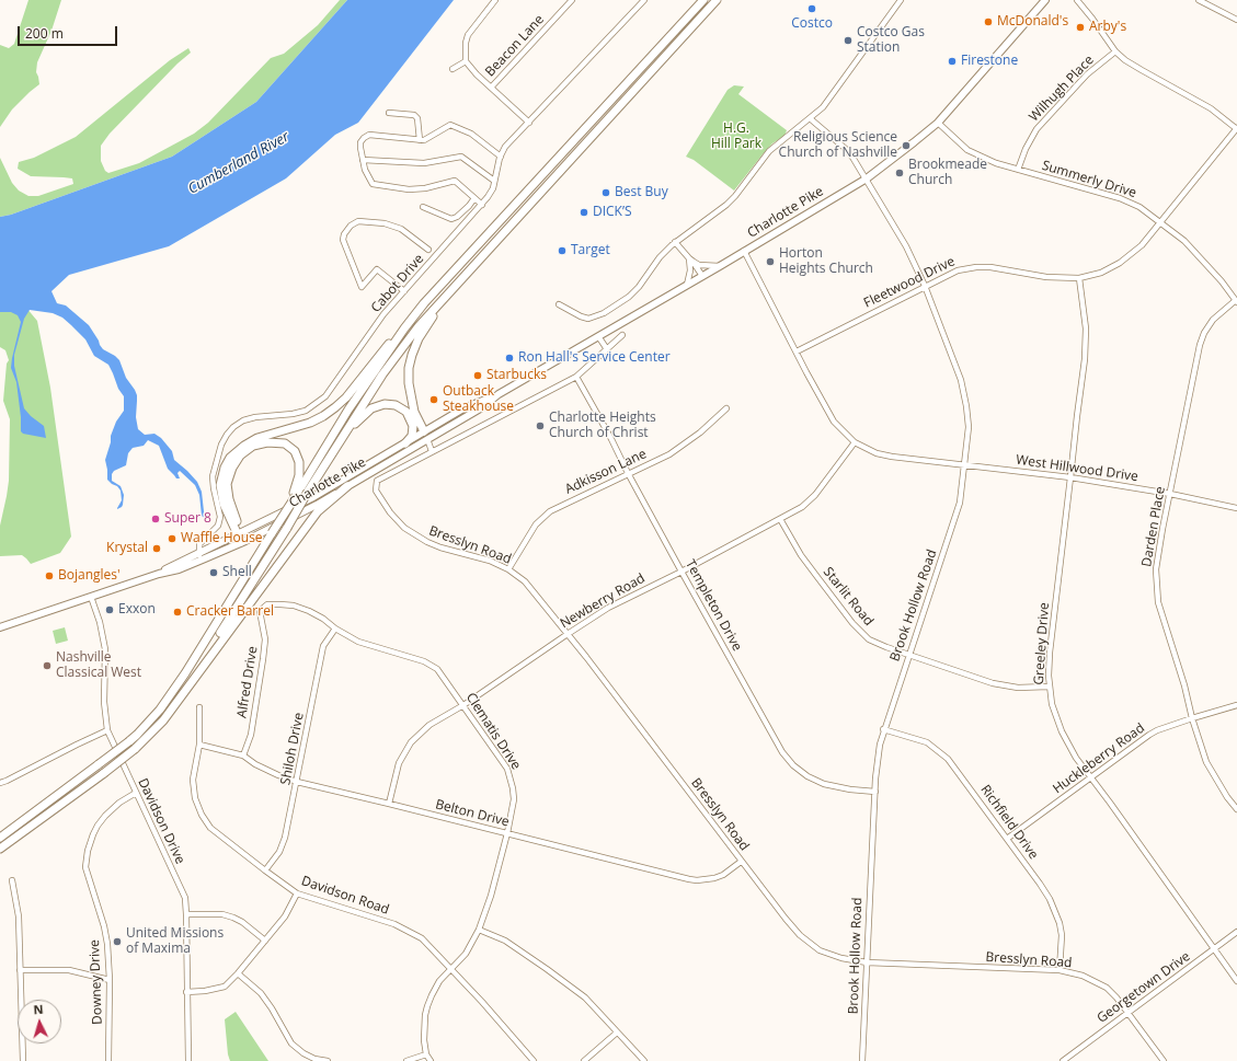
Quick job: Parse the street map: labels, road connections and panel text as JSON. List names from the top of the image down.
{
  "streets": {
    "main road": ["Charlotte Pike"],
    "street": [
      "Beacon Lane",
      "Wilhugh Place",
      "Summerly Drive",
      "Fleetwood Drive",
      "Cabot Drive",
      "West Hillwood Drive",
      "Adkisson Lane",
      "Darden Place",
      "Bresslyn Road",
      "Starlit Road",
      "Newberry Road",
      "Templeton Drive",
      "Brook Hollow Road",
      "Greeley Drive",
      "Alfred Drive",
      "Clematis Drive",
      "Shiloh Drive",
      "Huckleberry Road",
      "Belton Drive",
      "Davidson Drive",
      "Richfield Drive",
      "Davidson Road",
      "Downey Drive",
      "Georgetown Drive"
    ]
  },
  "crossings": [
    ["Wilhugh Place", "Summerly Drive"],
    ["Summerly Drive", "Charlotte Pike"],
    ["Summerly Drive", "Fleetwood Drive"],
    ["Summerly Drive", "Darden Place"],
    ["Charlotte Pike", "Cabot Drive"],
    ["Charlotte Pike", "Brook Hollow Road"],
    ["Charlotte Pike", "Davidson Drive"],
    ["Fleetwood Drive", "West Hillwood Drive"],
    ["Fleetwood Drive", "Brook Hollow Road"],
    ["Fleetwood Drive", "Greeley Drive"],
    ["West Hillwood Drive", "Darden Place"],
    ["West Hillwood Drive", "Newberry Road"],
    ["West Hillwood Drive", "Brook Hollow Road"],
    ["West Hillwood Drive", "Greeley Drive"],
    ["Adkisson Lane", "Bresslyn Road"],
    ["Adkisson Lane", "Templeton Drive"],
    ["Darden Place", "Huckleberry Road"],
    ["Bresslyn Road", "Newberry Road"],
    ["Bresslyn Road", "Brook Hollow Road"],
    ["Bresslyn Road", "Belton Drive"],
    ["Bresslyn Road", "Richfield Drive"],
    ["Bresslyn Road", "Georgetown Drive"],
    ["Starlit Road", "Newberry Road"],
    ["Starlit Road", "Brook Hollow Road"],
    ["Starlit Road", "Greeley Drive"],
    ["Newberry Road", "Templeton Drive"],
    ["Newberry Road", "Clematis Drive"],
    ["Newberry Road", "Belton Drive"],
    ["Templeton Drive", "Brook Hollow Road"],
    ["Brook Hollow Road", "Richfield Drive"],
    ["Greeley Drive", "Huckleberry Road"],
    ["Greeley Drive", "Georgetown Drive"],
    ["Alfred Drive", "Clematis Drive"],
    ["Alfred Drive", "Belton Drive"],
    ["Clematis Drive", "Shiloh Drive"],
    ["Clematis Drive", "Belton Drive"],
    ["Clematis Drive", "Davidson Road"],
    ["Shiloh Drive", "Belton Drive"],
    ["Shiloh Drive", "Davidson Road"],
    ["Huckleberry Road", "Richfield Drive"],
    ["Belton Drive", "Davidson Road"],
    ["Davidson Drive", "Downey Drive"]
  ],
  "water": ["Cumberland River"],
  "parks": ["H.G. Hill Park"],
  "places": [
    "Costco",
    "McDonald's",
    "Arby's",
    "Costco Gas Station",
    "Firestone",
    "Religious Science Church of Nashville",
    "Brookmeade Church",
    "Best Buy",
    "DICK’S",
    "Target",
    "Horton Heights Church",
    "Ron Hall's Service Center",
    "Starbucks",
    "Outback Steakhouse",
    "Charlotte Heights Church of Christ",
    "Super 8",
    "Waffle House",
    "Krystal",
    "Shell",
    "Bojangles'",
    "Exxon",
    "Cracker Barrel",
    "Nashville Classical West",
    "United Missions of Maxima"
  ],
  "scale_bar": "200 m",
  "north": "top"
}
